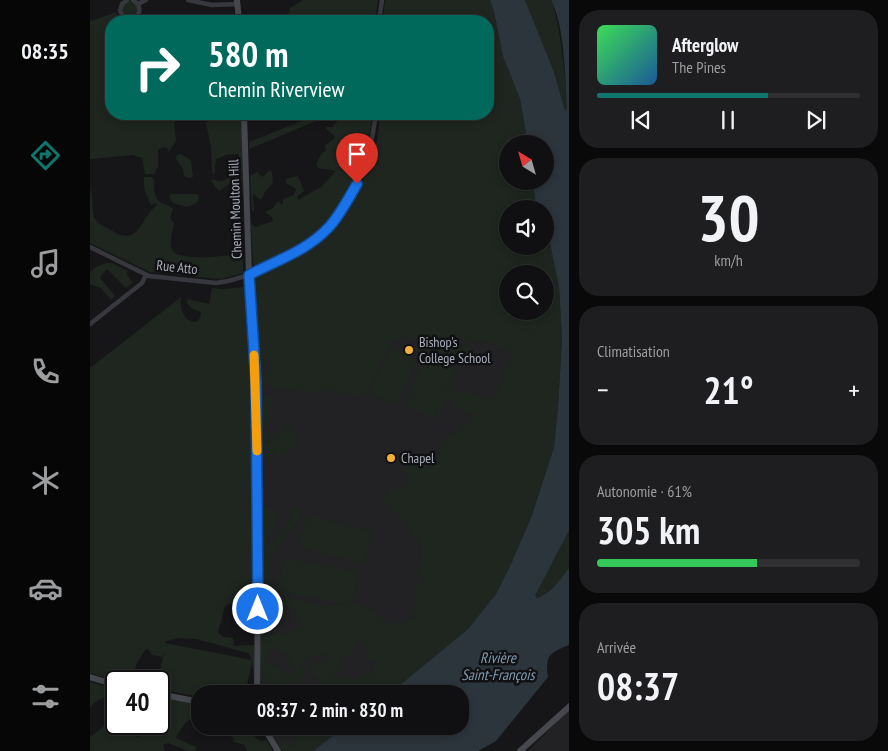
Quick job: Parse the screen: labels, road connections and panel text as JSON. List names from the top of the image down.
{
  "streets": {
    "street": ["Chemin Moulton Hill", "Rue Atto"]
  },
  "crossings": [
    ["Chemin Moulton Hill", "Rue Atto"]
  ],
  "water": ["Rivière Saint-François"],
  "places": ["Bishop's College School", "Chapel"],
  "north": "top left",
  "page": {
    "tabs": "08:35",
    "turn": ["580 m", "Chemin Riverview"],
    "song": ["Afterglow", "The Pines"],
    "tile": [
      ["30", "km/h"],
      "Climatisation",
      ["Autonomie · 61%", "305 km"],
      ["Arrivée", "08:37"]
    ],
    "heat": ["−", "21°", "+"],
    "limit": "40",
    "trip": "08:37 · 2 min · 830 m"
  }
}
